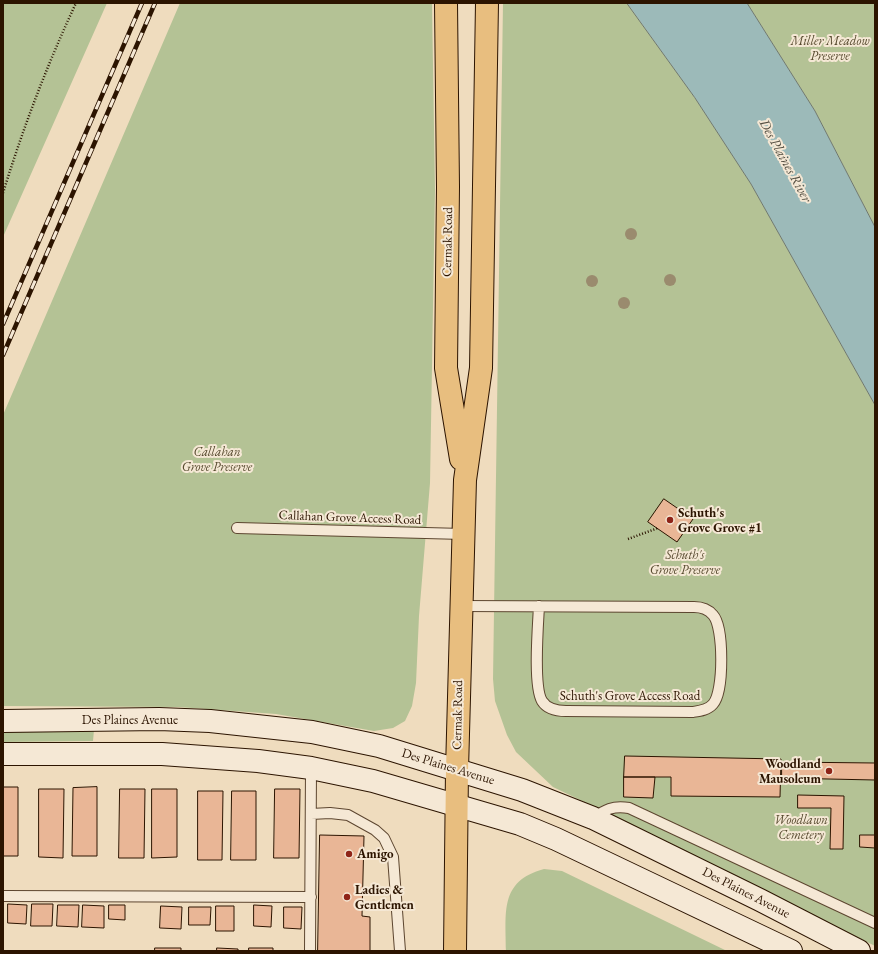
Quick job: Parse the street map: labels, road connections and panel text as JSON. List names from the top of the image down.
{
  "streets": {
    "main road": ["Cermak Road", "Des Plaines Avenue"],
    "lane": ["Callahan Grove Access Road", "Schuth's Grove Access Road"]
  },
  "crossings": [
    ["Cermak Road", "Callahan Grove Access Road"],
    ["Cermak Road", "Schuth's Grove Access Road"],
    ["Cermak Road", "Des Plaines Avenue"]
  ],
  "water": ["Des Plaines River"],
  "parks": [
    "Miller Meadow Preserve",
    "Callahan Grove Preserve",
    "Schuth's Grove Preserve",
    "Woodlawn Cemetery"
  ],
  "places": [
    "Schuth's Grove Grove #1",
    "Woodland Mausoleum",
    "Amigo",
    "Ladies & Gentlemen"
  ]
}
